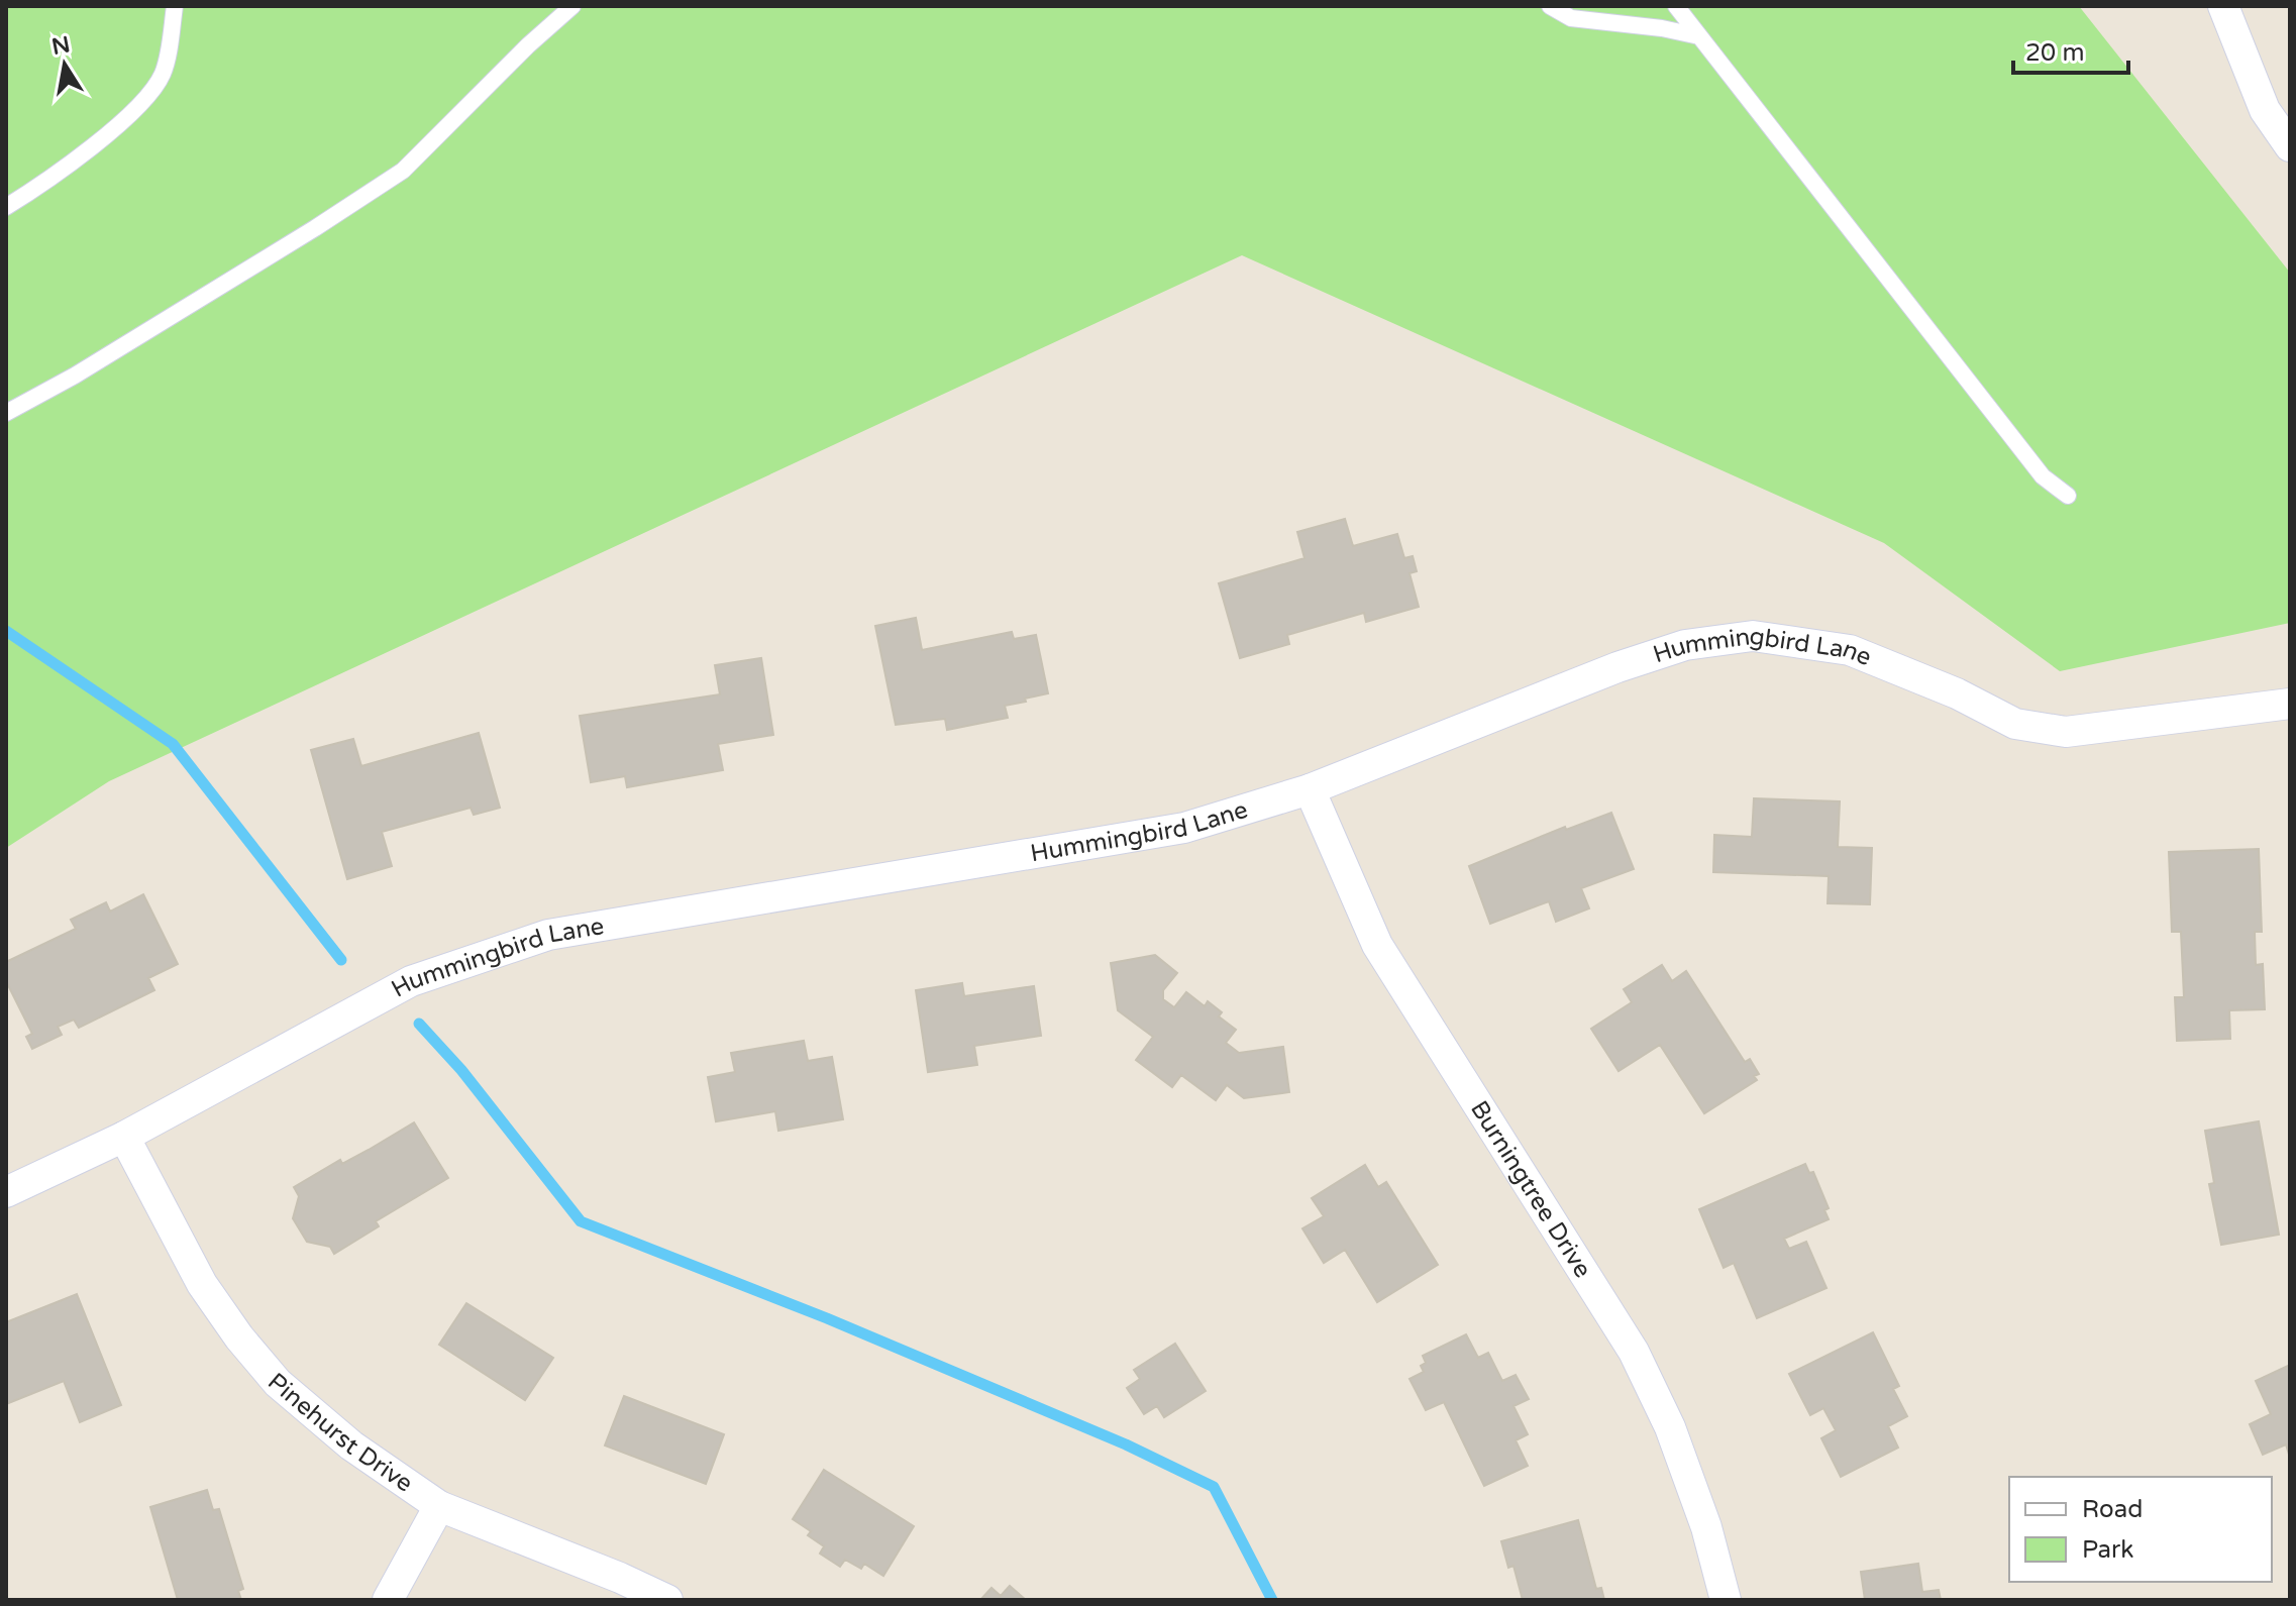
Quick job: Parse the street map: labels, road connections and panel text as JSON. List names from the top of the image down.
{
  "streets": {
    "street": ["Hummingbird Lane", "Burningtree Drive", "Pinehurst Drive"]
  },
  "crossings": [
    ["Hummingbird Lane", "Burningtree Drive"],
    ["Hummingbird Lane", "Pinehurst Drive"]
  ],
  "legend": ["Road", "Park"],
  "scale_bar": "20 m",
  "north": "top"
}
